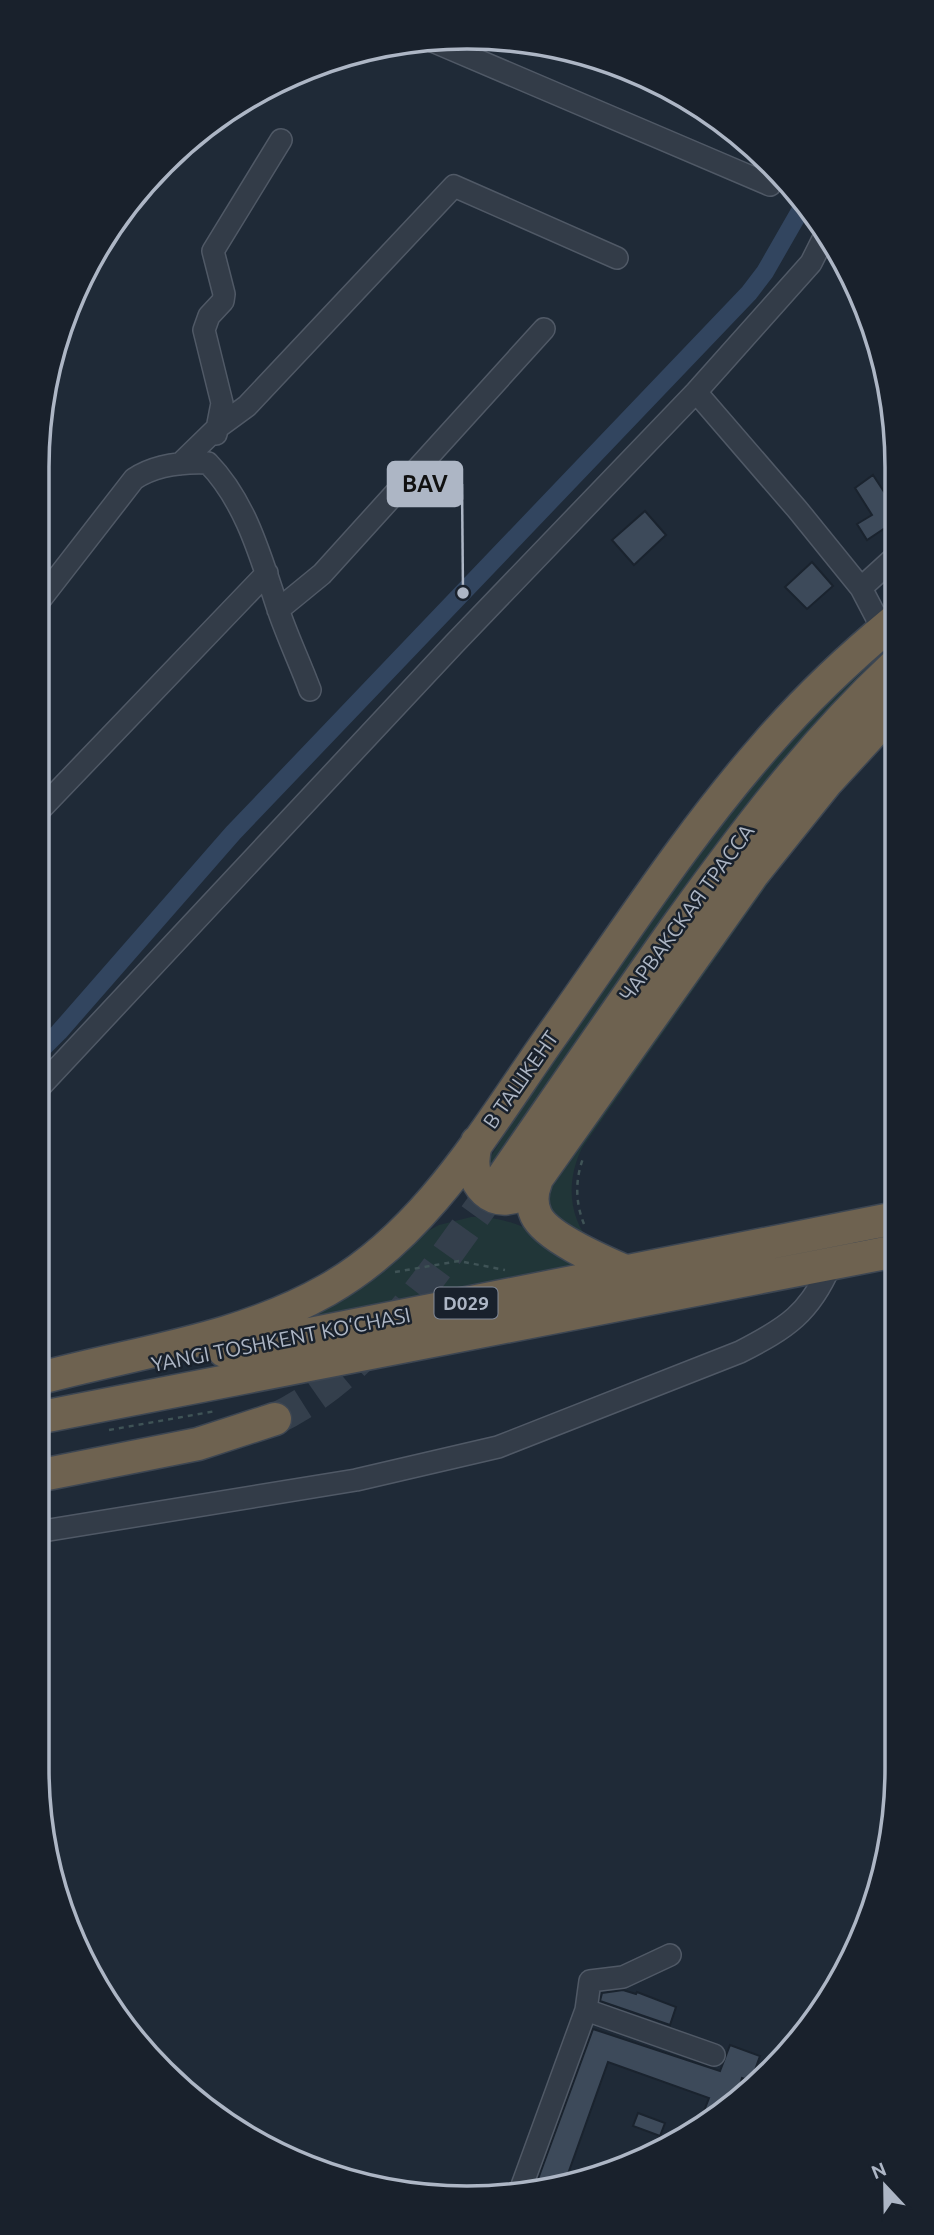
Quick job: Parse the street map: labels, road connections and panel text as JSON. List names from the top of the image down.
{
  "streets": {
    "highway": [
      "ЧАРВАКСКАЯ ТРАССА",
      "В ТАШКЕНТ",
      "D029",
      "YANGI TOSHKENT KO‘CHASI"
    ]
  },
  "places": ["BAV"],
  "north": "top"
}
